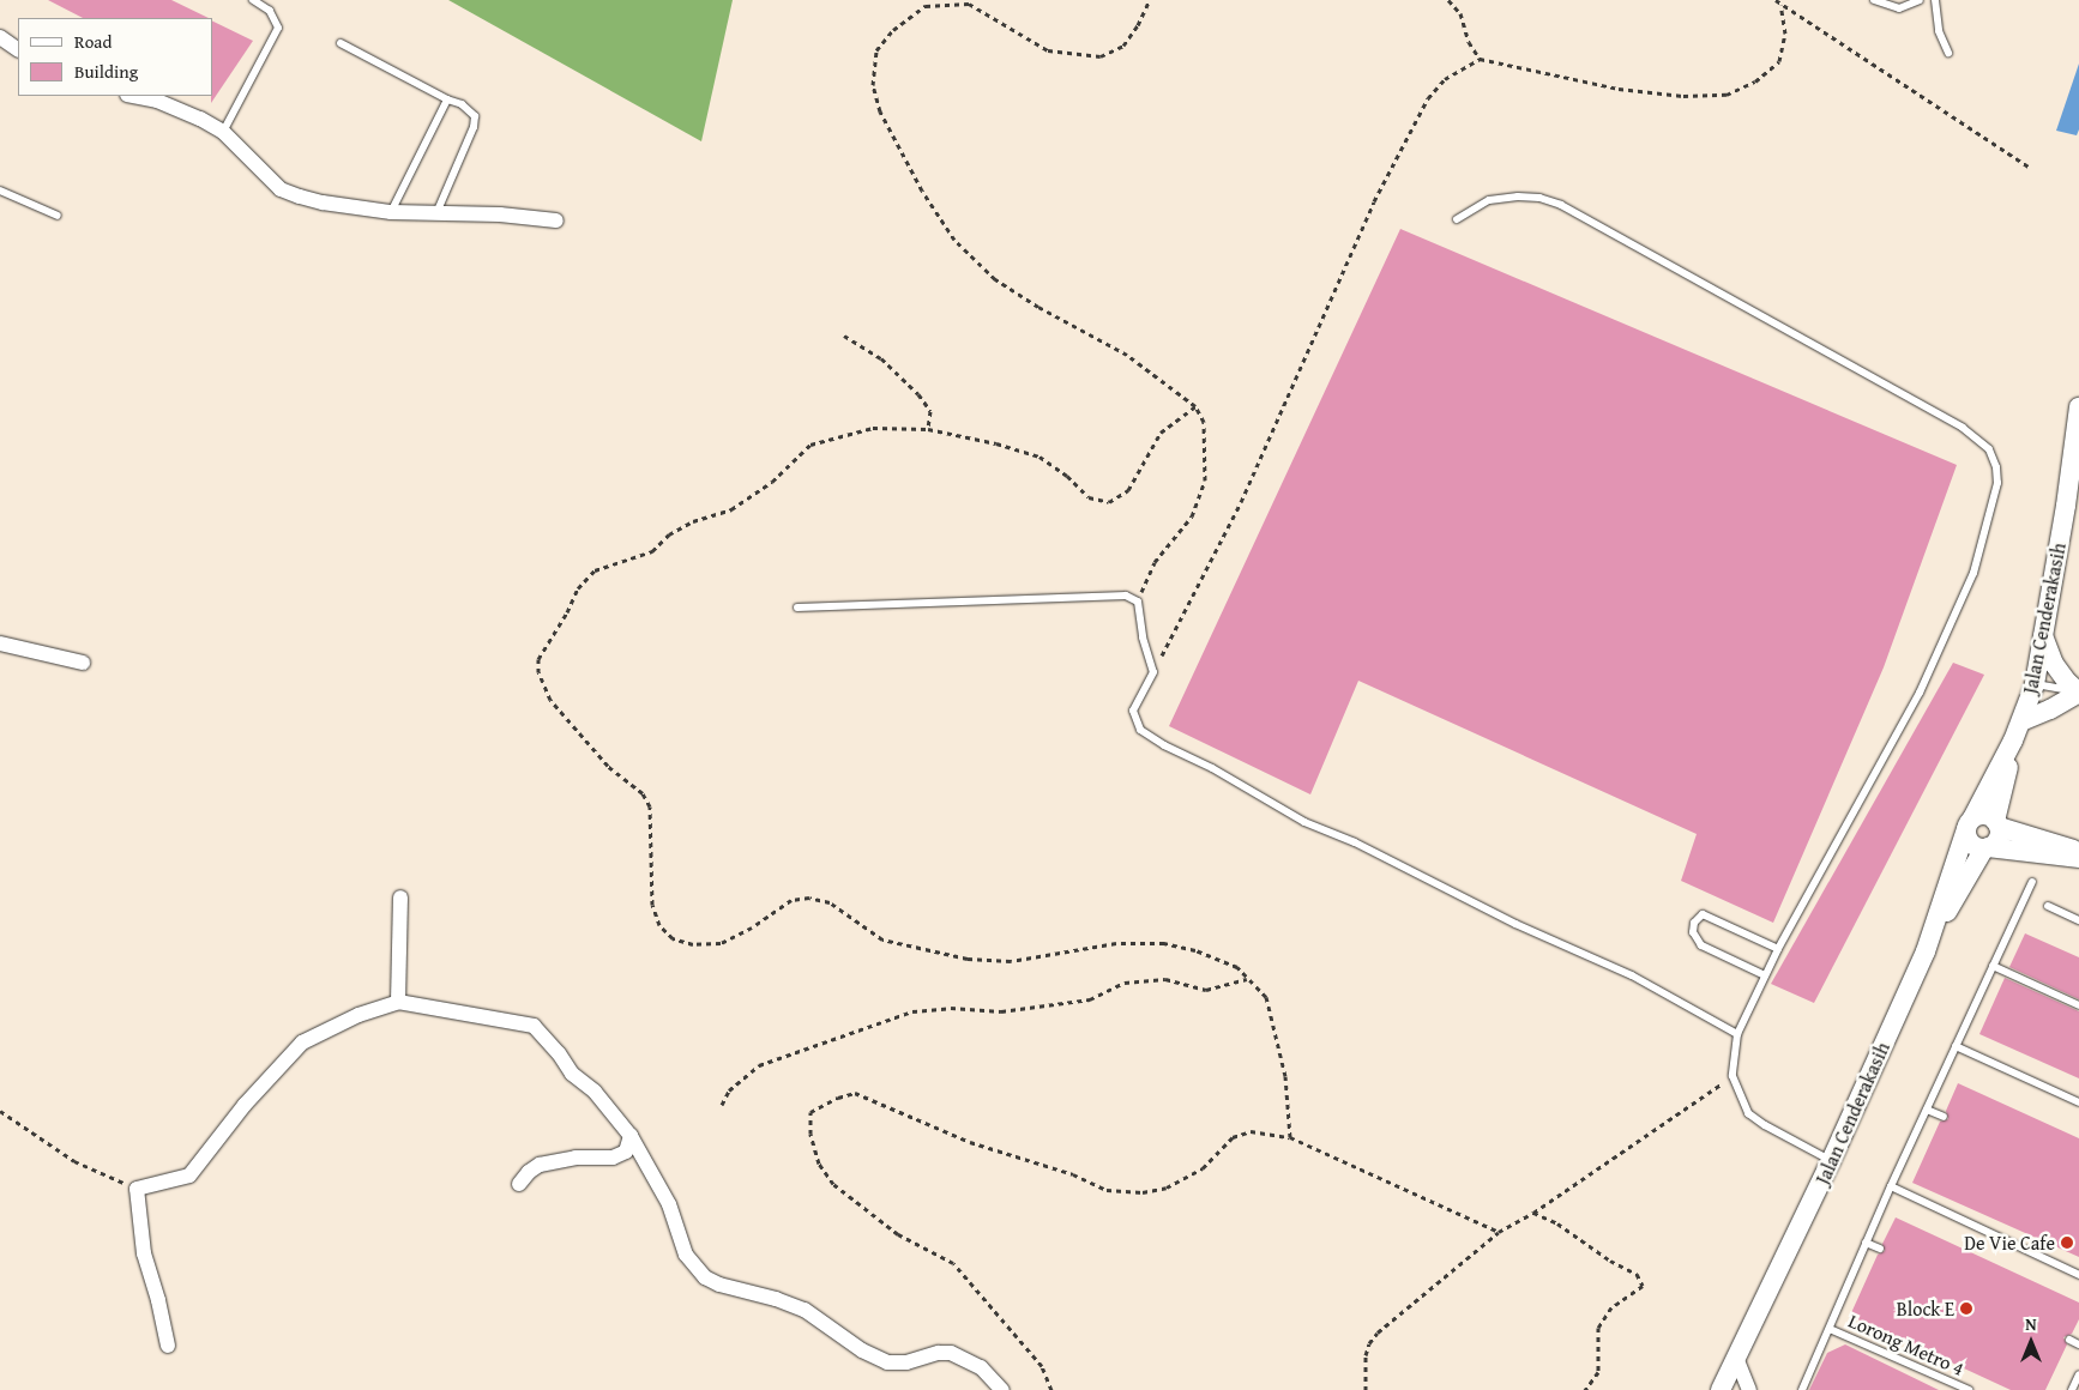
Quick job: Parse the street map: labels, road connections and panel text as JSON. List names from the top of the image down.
{
  "streets": {
    "street": ["Jalan Cenderakasih"],
    "lane": ["Lorong Metro 4"]
  },
  "places": ["De Vie Cafe", "Block E"],
  "legend": ["Road", "Building"],
  "north": "top"
}
